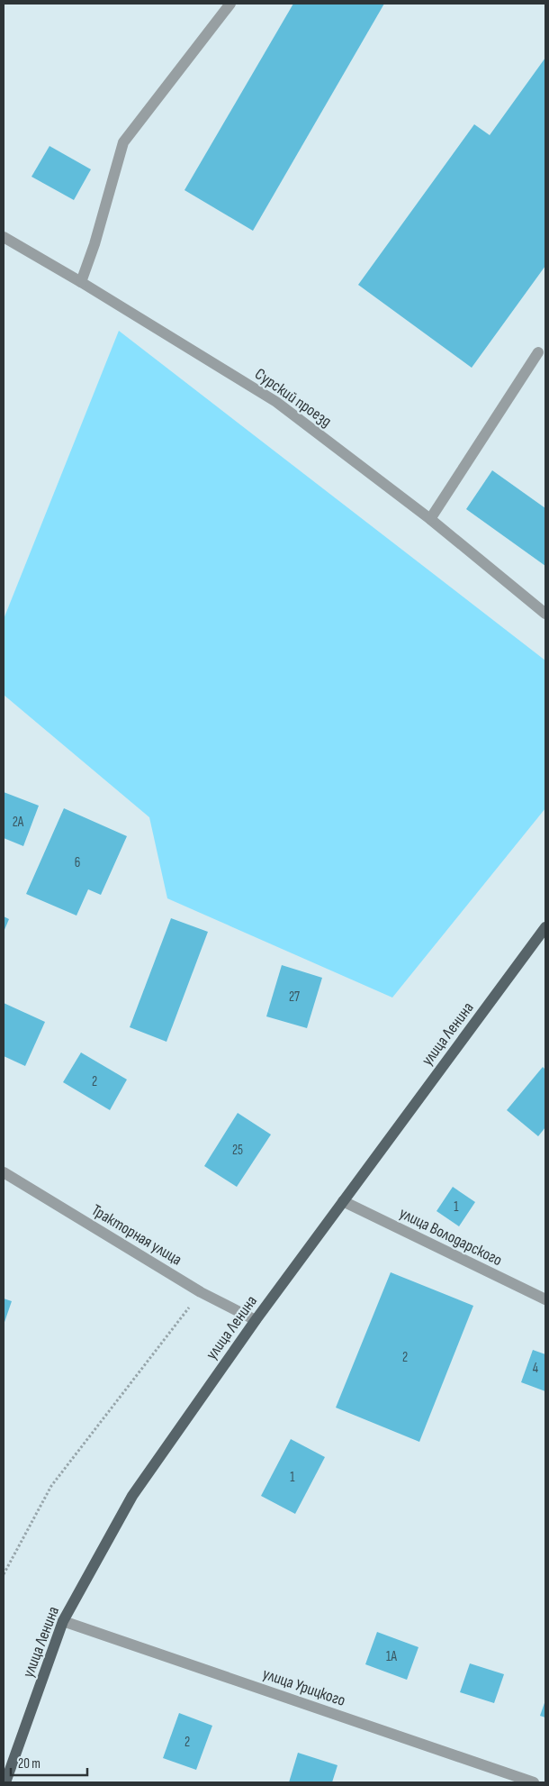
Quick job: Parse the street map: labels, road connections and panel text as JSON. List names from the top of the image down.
{
  "streets": {
    "main road": ["улица Ленина"],
    "street": [
      "Сурский проезд",
      "Тракторная улица",
      "улица Володарского",
      "улица Урицкого"
    ]
  },
  "crossings": [
    ["улица Ленина", "Тракторная улица"],
    ["улица Ленина", "улица Володарского"],
    ["улица Ленина", "улица Урицкого"]
  ],
  "house_numbers": [
    "2А",
    "6",
    "27",
    "2",
    "25",
    "1",
    "2",
    "4",
    "1",
    "1А",
    "2"
  ],
  "scale_bar": "20 m"
}
